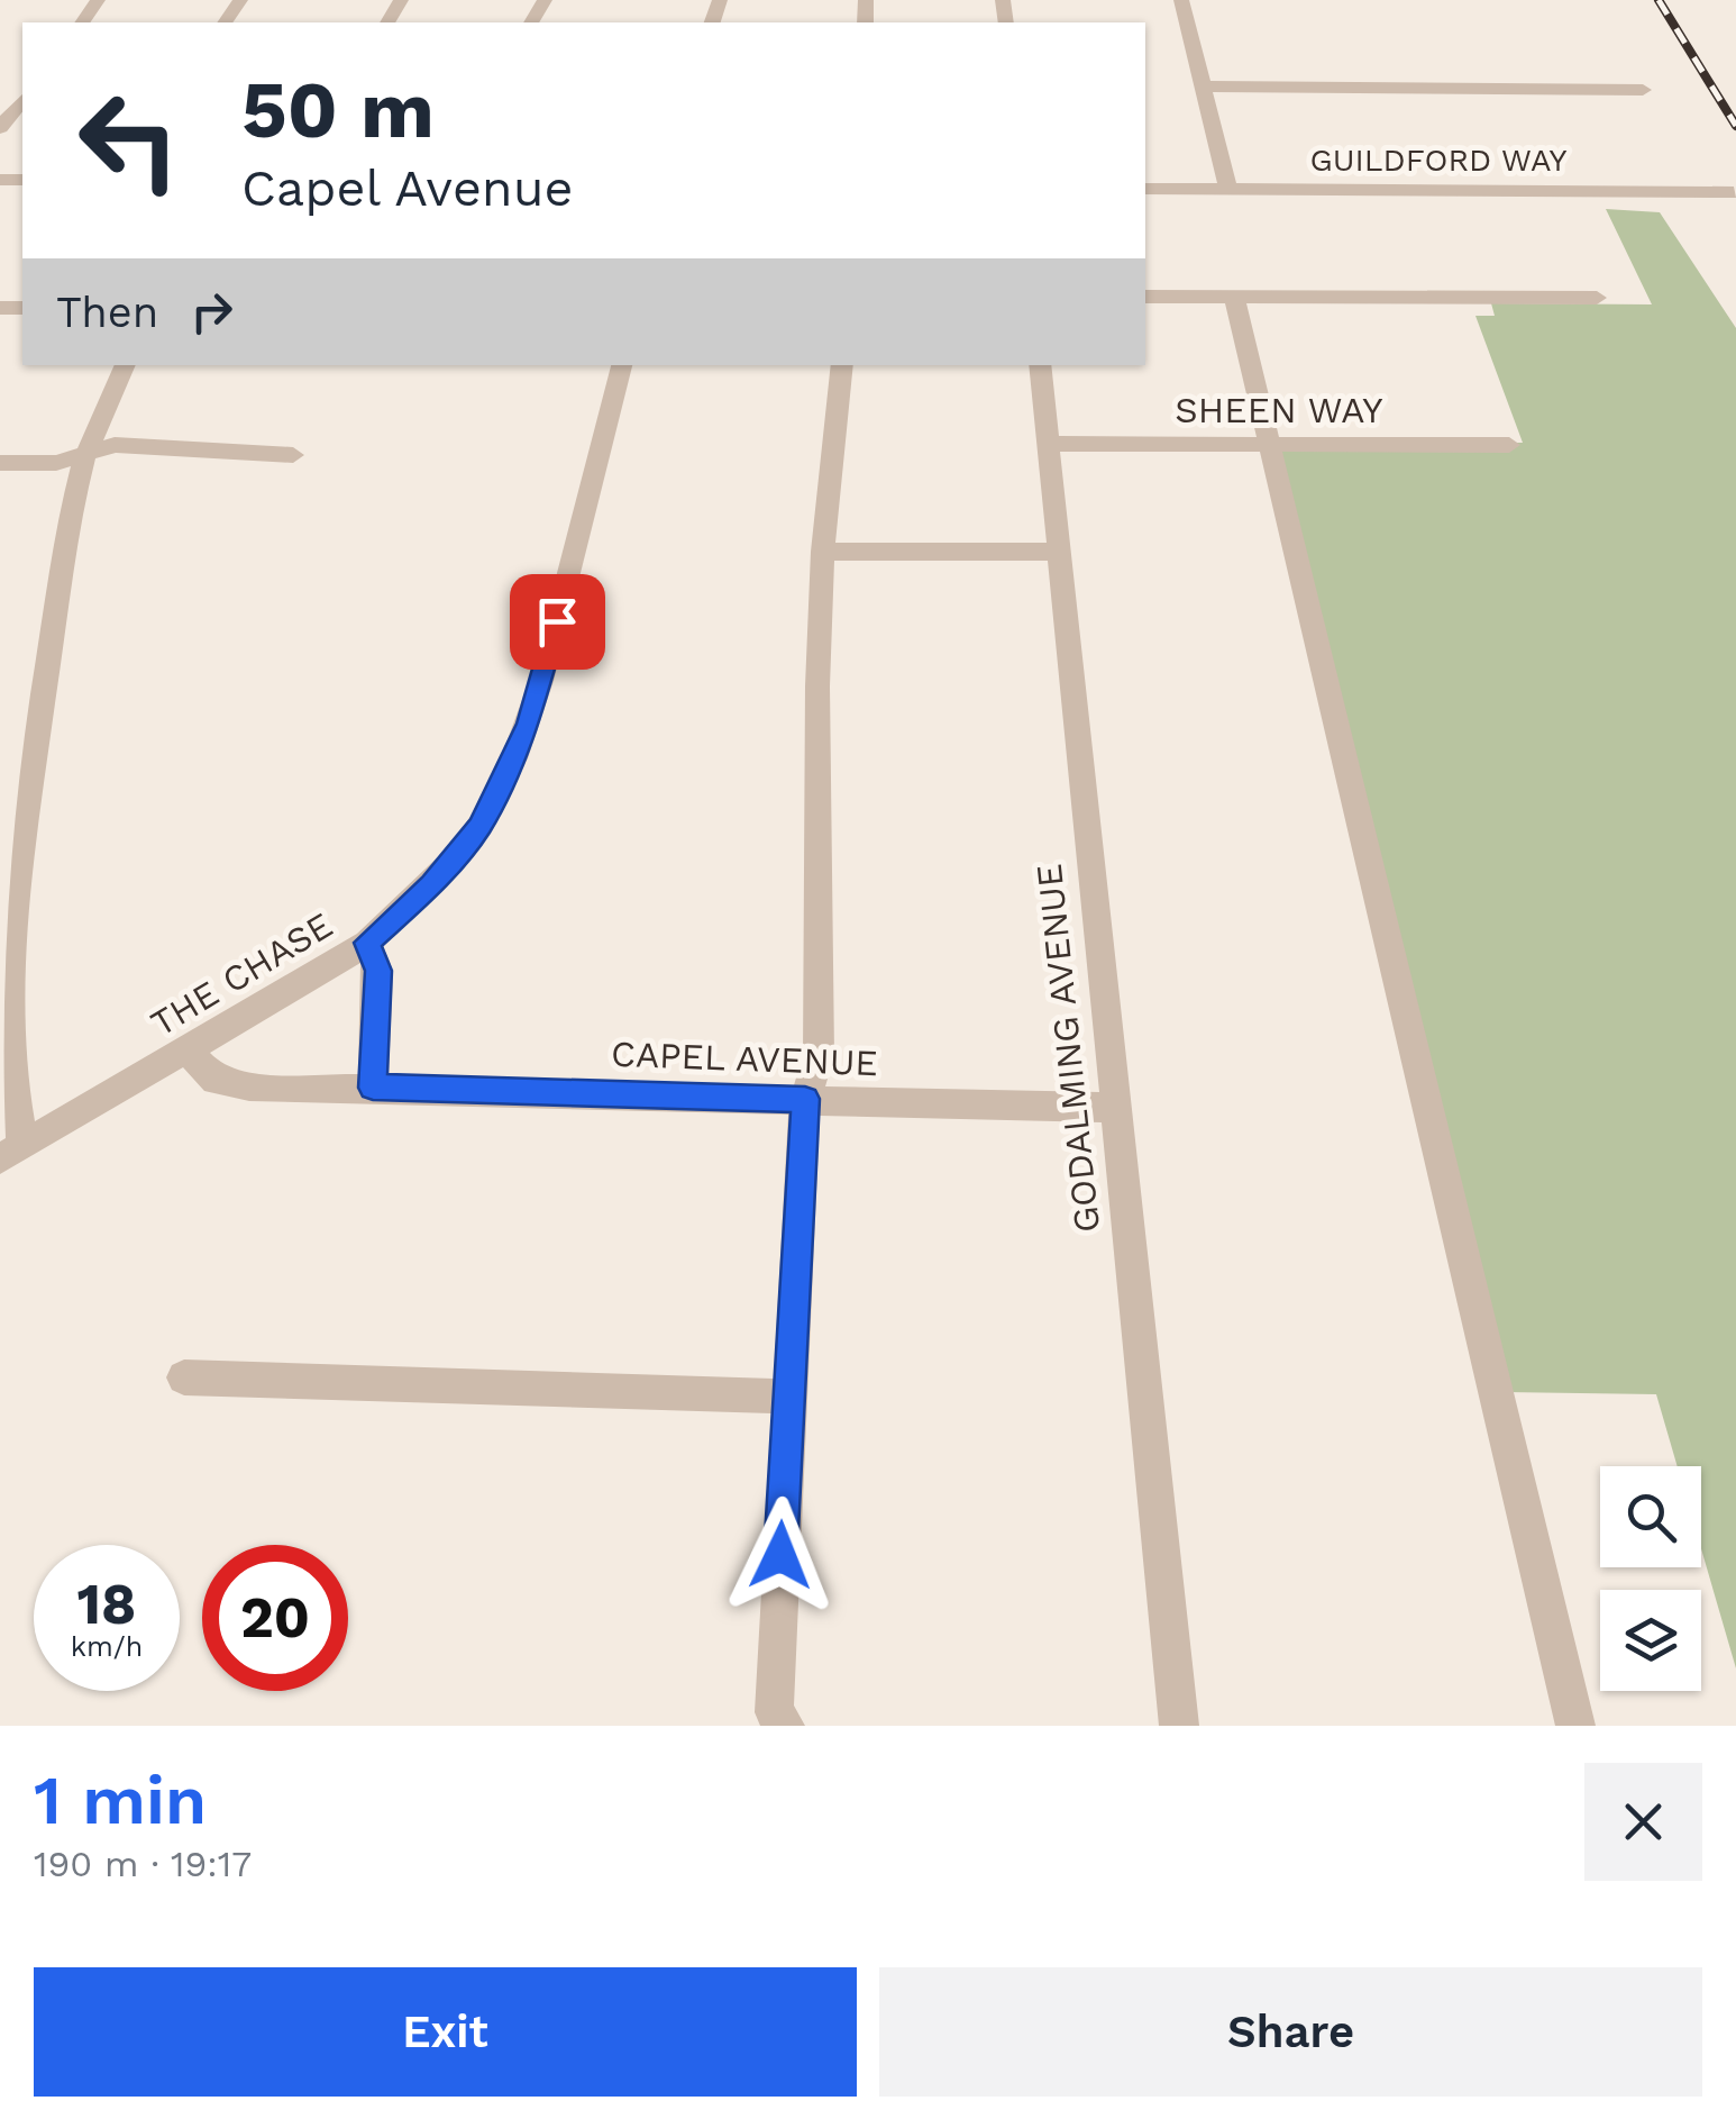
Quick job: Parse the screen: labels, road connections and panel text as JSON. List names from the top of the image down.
{
  "streets": {
    "street": [
      "GUILDFORD WAY",
      "SHEEN WAY",
      "THE CHASE",
      "GODALMING AVENUE",
      "CAPEL AVENUE"
    ]
  },
  "crossings": [
    ["SHEEN WAY", "GODALMING AVENUE"],
    ["THE CHASE", "CAPEL AVENUE"],
    ["GODALMING AVENUE", "CAPEL AVENUE"]
  ],
  "page": {
    "turn": ["50 m", "Capel Avenue"],
    "then": "Then",
    "speed": "18 km/h",
    "limit": "20",
    "heading": ["1 min", "190 m · 19:17"],
    "buttons": ["Exit", "Share"]
  }
}
